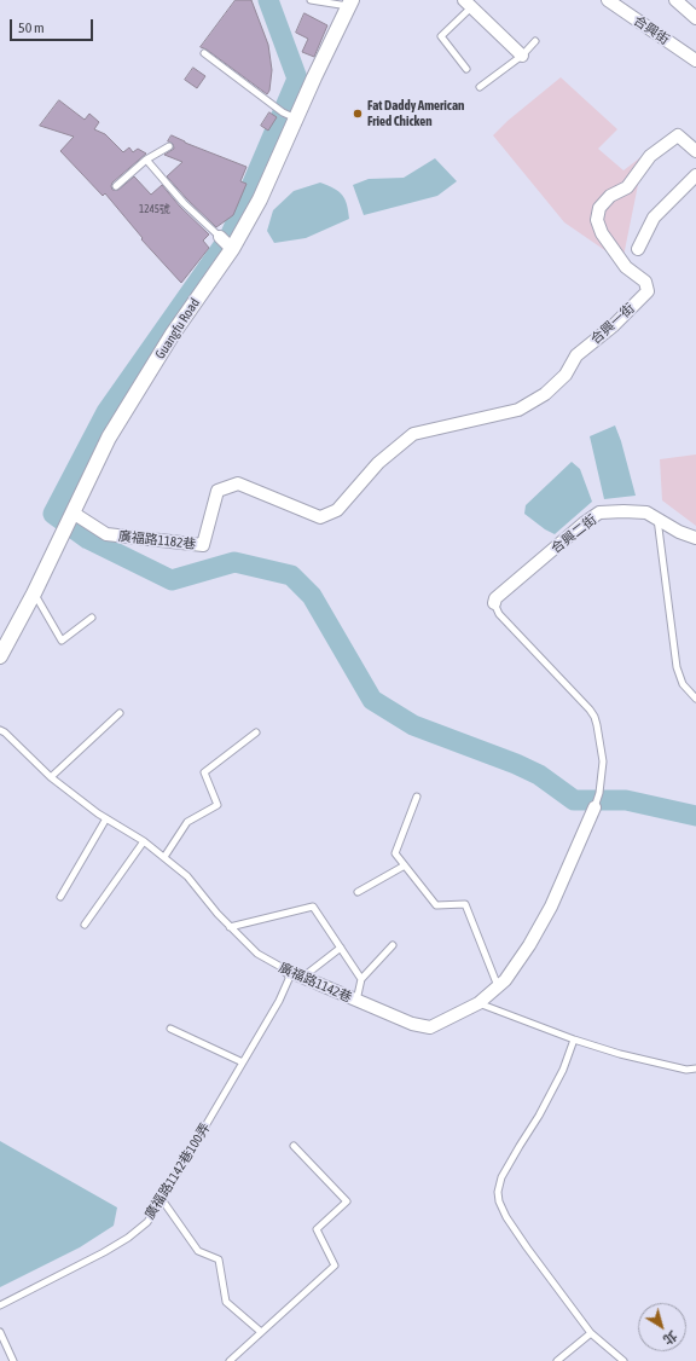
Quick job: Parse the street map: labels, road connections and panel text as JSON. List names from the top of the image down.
{
  "streets": {
    "street": [
      "合興街",
      "合興一街",
      "Guangfu Road",
      "合興二街",
      "廣福路1182巷",
      "廣福路1142巷"
    ],
    "lane": ["廣福路1142巷100弄"]
  },
  "crossings": [
    ["合興一街", "廣福路1182巷"],
    ["Guangfu Road", "廣福路1182巷"],
    ["廣福路1142巷", "廣福路1142巷100弄"]
  ],
  "places": ["Fat Daddy American Fried Chicken"],
  "house_numbers": ["1245號"],
  "scale_bar": "50 m",
  "north": "bottom right"
}
